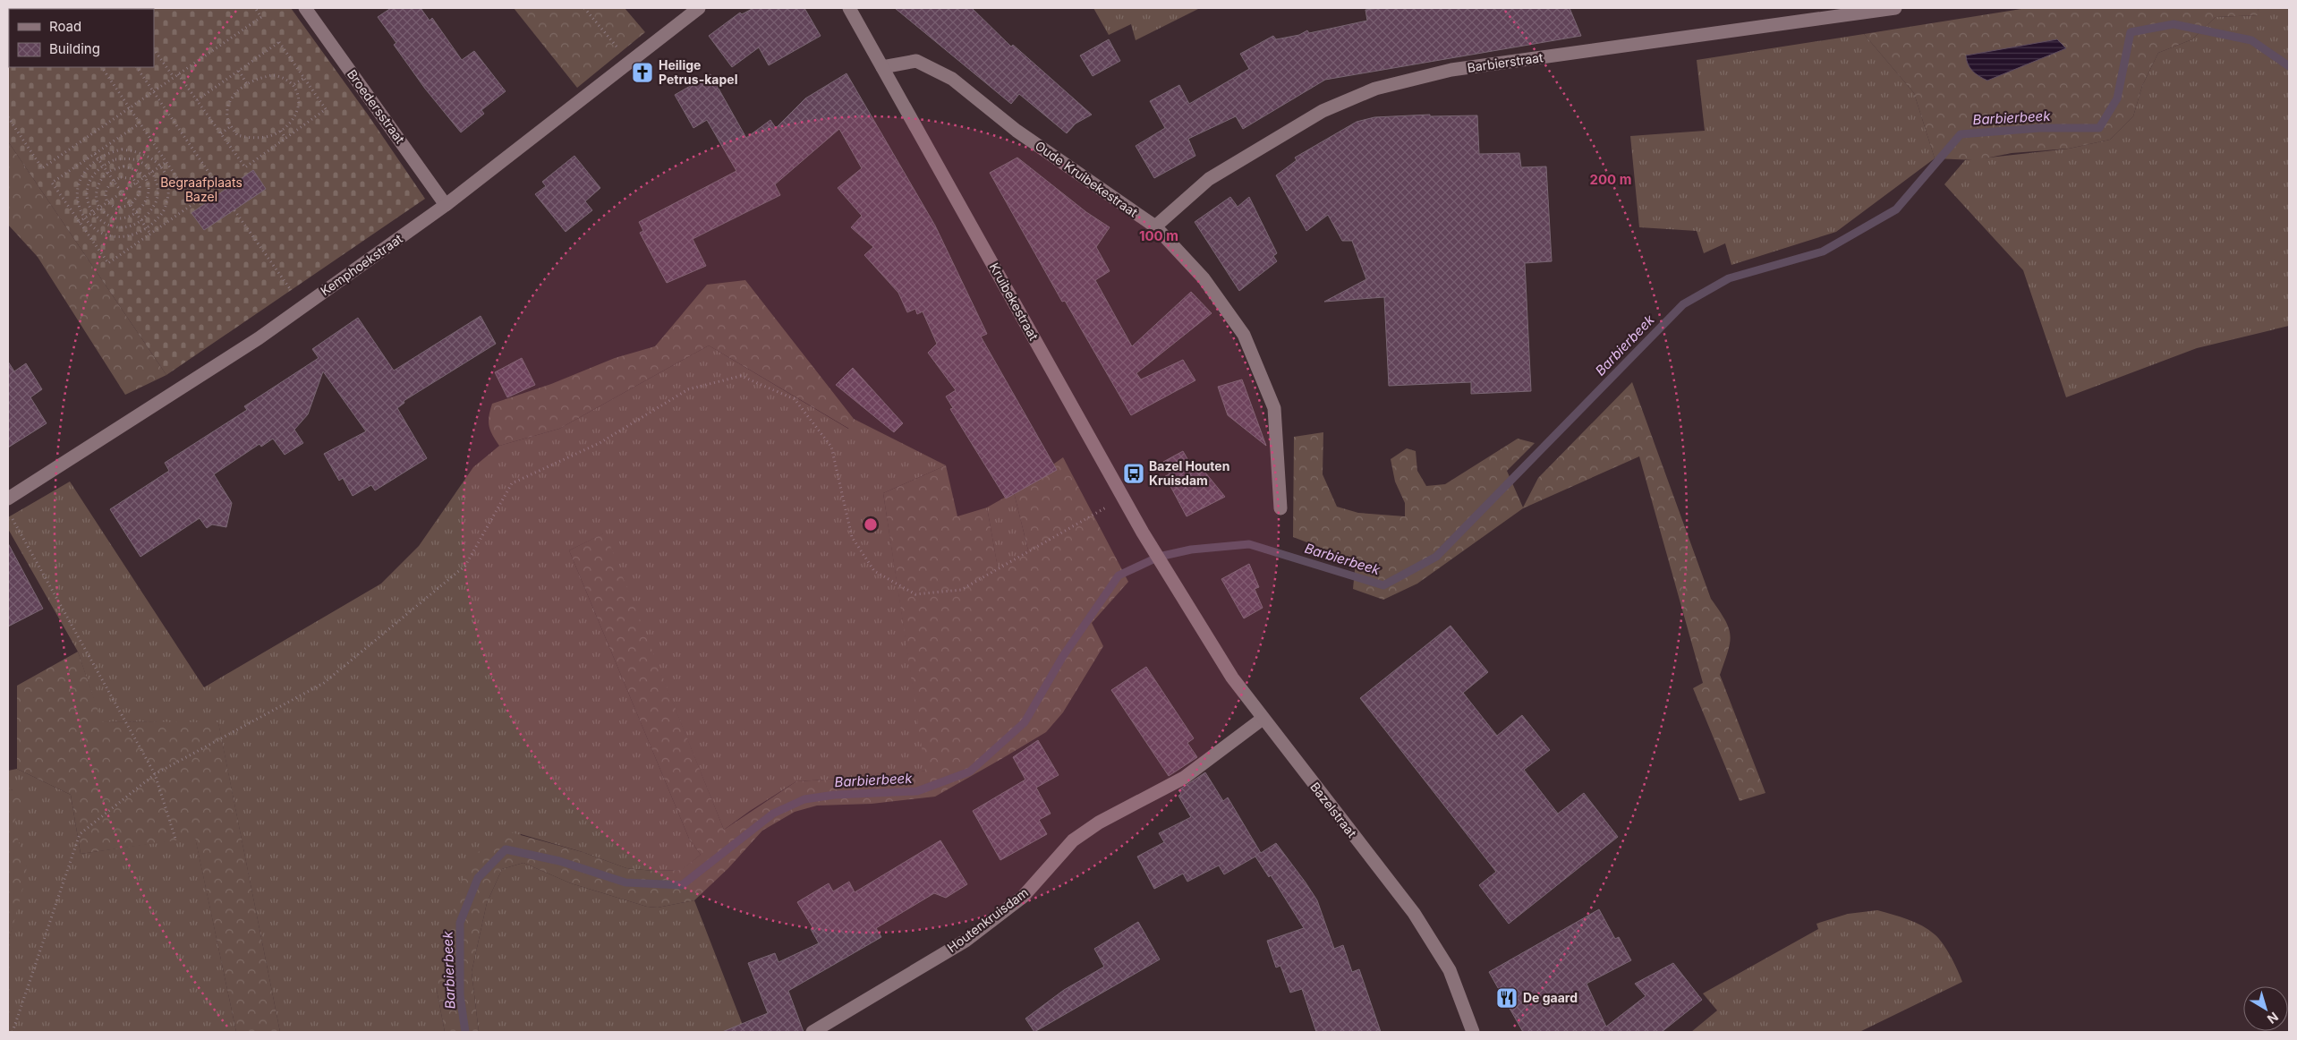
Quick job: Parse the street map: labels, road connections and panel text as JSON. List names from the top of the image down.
{
  "streets": {
    "street": [
      "Barbierstraat",
      "Broedersstraat",
      "Oude Kruibekestraat",
      "Kemphoekstraat",
      "Kruibekestraat",
      "Bazelstraat",
      "Houtenkruisdam"
    ]
  },
  "crossings": [
    ["Barbierstraat", "Oude Kruibekestraat"],
    ["Broedersstraat", "Kemphoekstraat"],
    ["Oude Kruibekestraat", "Kruibekestraat"],
    ["Kruibekestraat", "Bazelstraat"],
    ["Bazelstraat", "Houtenkruisdam"]
  ],
  "water": ["Barbierbeek"],
  "parks": ["Begraafplaats Bazel"],
  "places": {
    "church": ["Heilige Petrus-kapel"],
    "bus stop": ["Bazel Houten Kruisdam"],
    "restaurant": ["De gaard"]
  },
  "legend": ["Road", "Building"],
  "north": "bottom right",
  "rings": ["200 m", "100 m"]
}
